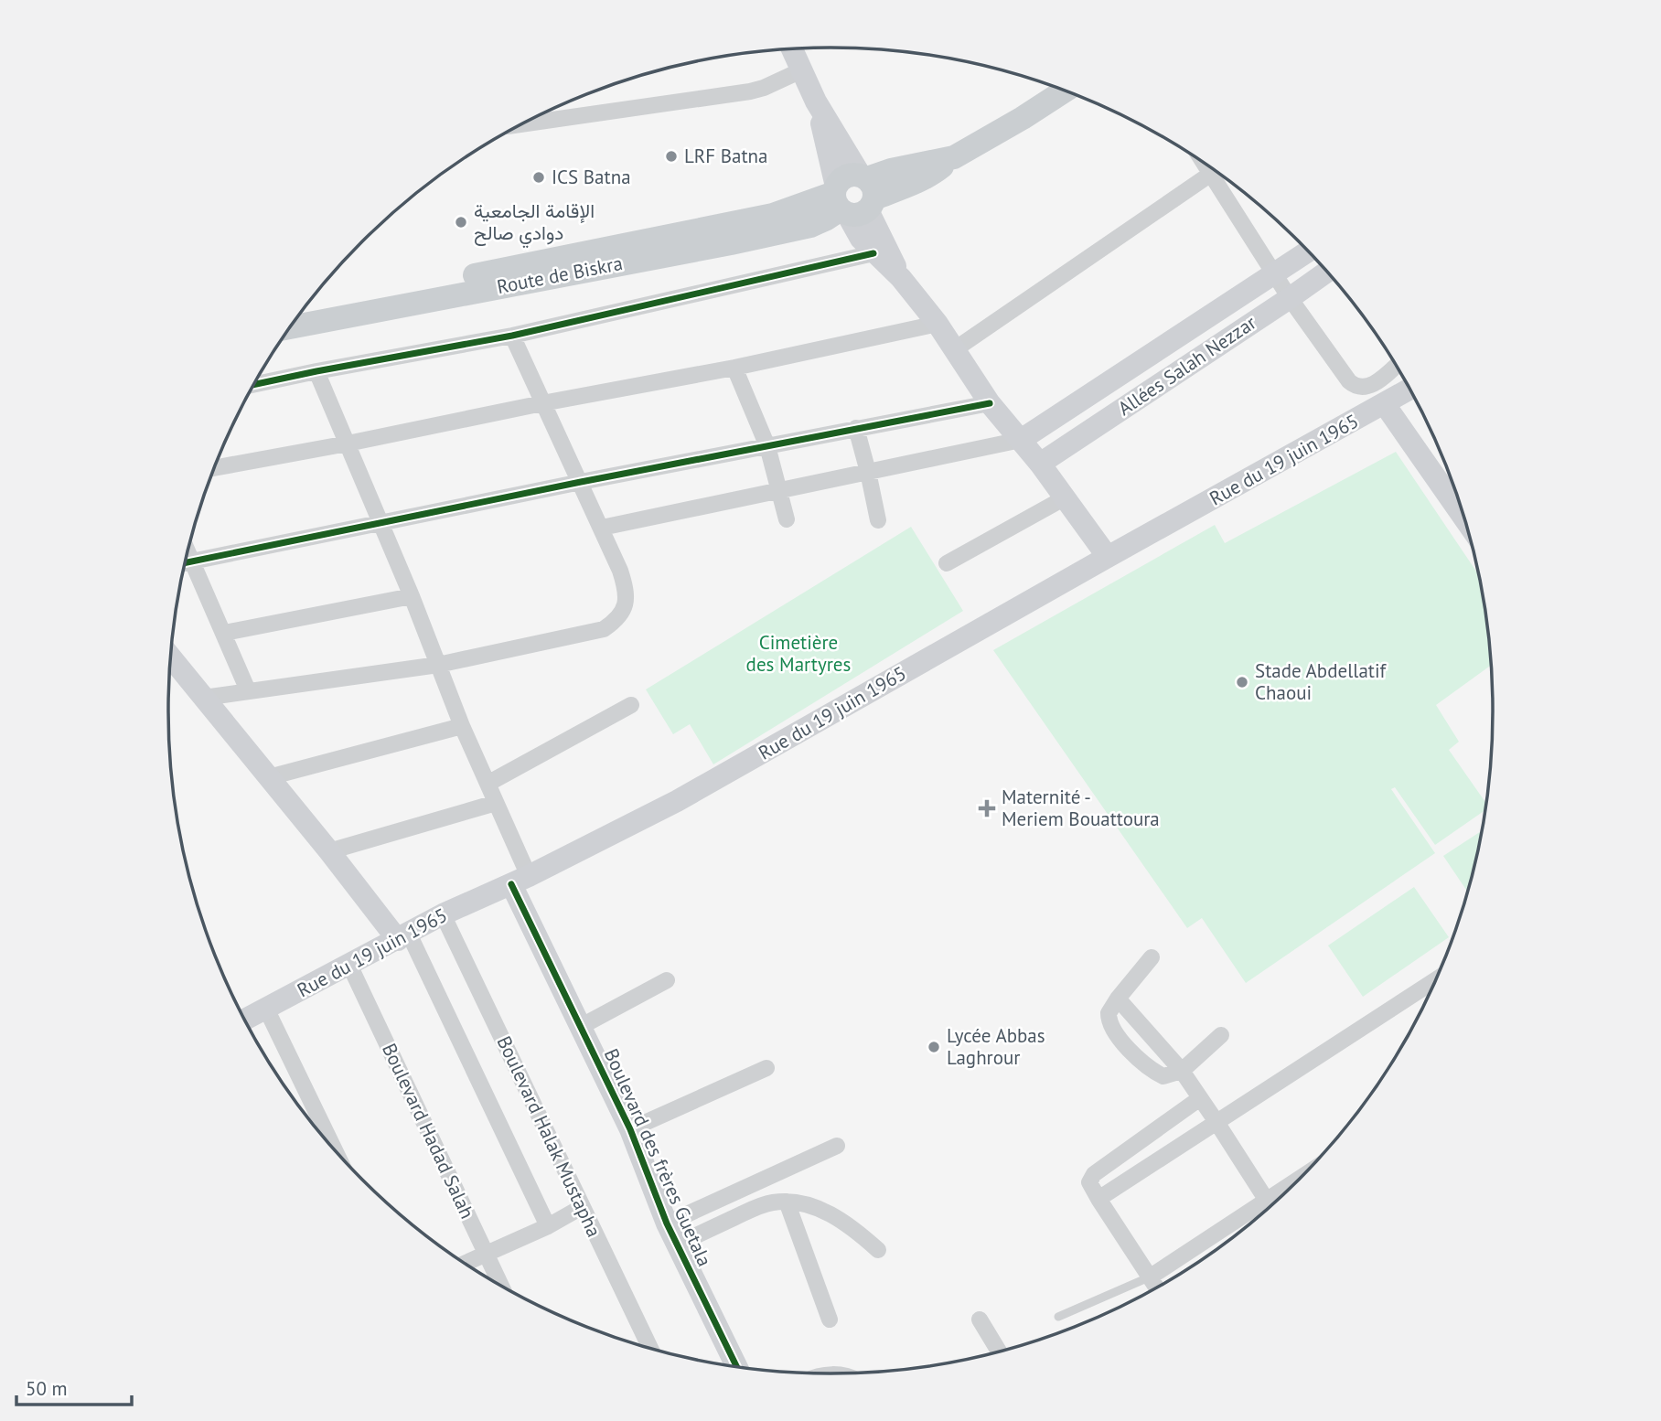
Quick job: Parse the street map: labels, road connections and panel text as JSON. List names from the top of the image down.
{
  "streets": {
    "main road": ["Route de Biskra"],
    "street": [
      "Allées Salah Nezzar",
      "Rue du 19 juin 1965",
      "Boulevard Hadad Salah",
      "Boulevard Halak Mustapha",
      "Boulevard des frères Guetala"
    ]
  },
  "crossings": [
    ["Rue du 19 juin 1965", "Boulevard Hadad Salah"],
    ["Rue du 19 juin 1965", "Boulevard Halak Mustapha"],
    ["Rue du 19 juin 1965", "Boulevard des frères Guetala"]
  ],
  "parks": ["Cimetière des Martyres"],
  "places": {
    "other": [
      "LRF Batna",
      "ICS Batna",
      "الإقامة الجامعية دوادي صالح",
      "Stade Abdellatif Chaoui",
      "Lycée Abbas Laghrour"
    ],
    "health": ["Maternité - Meriem Bouattoura"]
  },
  "scale_bar": "50 m"
}
